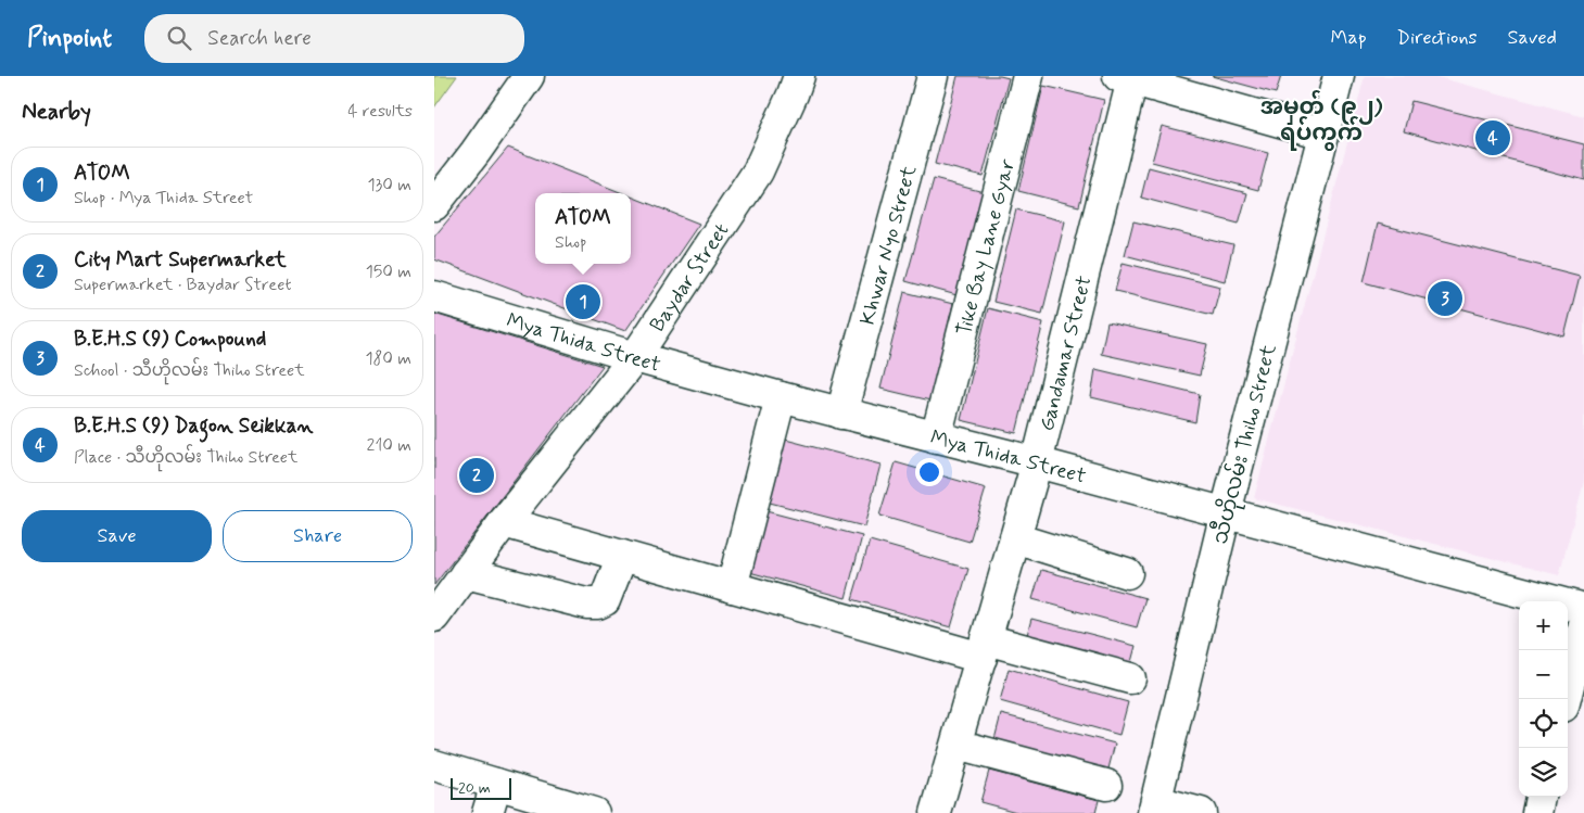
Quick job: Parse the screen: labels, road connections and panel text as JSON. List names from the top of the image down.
{
  "streets": {
    "street": [
      "Khwar Nyo Street",
      "Tike Bay Lane Gyar",
      "Baydar Street",
      "Mya Thida Street",
      "Gandamar Street",
      "သီဟိုလမ်း Thiho Street"
    ]
  },
  "crossings": [
    ["Khwar Nyo Street", "Mya Thida Street"],
    ["Tike Bay Lane Gyar", "Mya Thida Street"],
    ["Baydar Street", "Mya Thida Street"],
    ["Mya Thida Street", "Gandamar Street"],
    ["Mya Thida Street", "သီဟိုလမ်း Thiho Street"]
  ],
  "districts": ["အမှတ် (၉၂) ရပ်ကွက်"],
  "scale_bar": "20 m",
  "page": {
    "header": "Pinpoint",
    "search": "Search here",
    "nav": ["Map", "Directions", "Saved"],
    "heading": ["Nearby", "4 results"],
    "pins": [
      "4",
      "3",
      "1",
      "2"
    ],
    "list": [
      {
        "mark": "1",
        "name": "ATOM",
        "note": "Shop · Mya Thida Street",
        "value": "130 m"
      },
      {
        "mark": "2",
        "name": "City Mart Supermarket",
        "note": "Supermarket · Baydar Street",
        "value": "150 m"
      },
      {
        "mark": "3",
        "name": "B.E.H.S (9) Compound",
        "note": "School · သီဟိုလမ်း Thiho Street",
        "value": "180 m"
      },
      {
        "mark": "4",
        "name": "B.E.H.S (9) Dagon Seikkan",
        "note": "Place · သီဟိုလမ်း Thiho Street",
        "value": "210 m"
      }
    ],
    "popup": ["ATOM", "Shop"],
    "buttons": ["Save", "Share"],
    "map_buttons": ["+", "−"],
    "scale": "20 m"
  }
}
